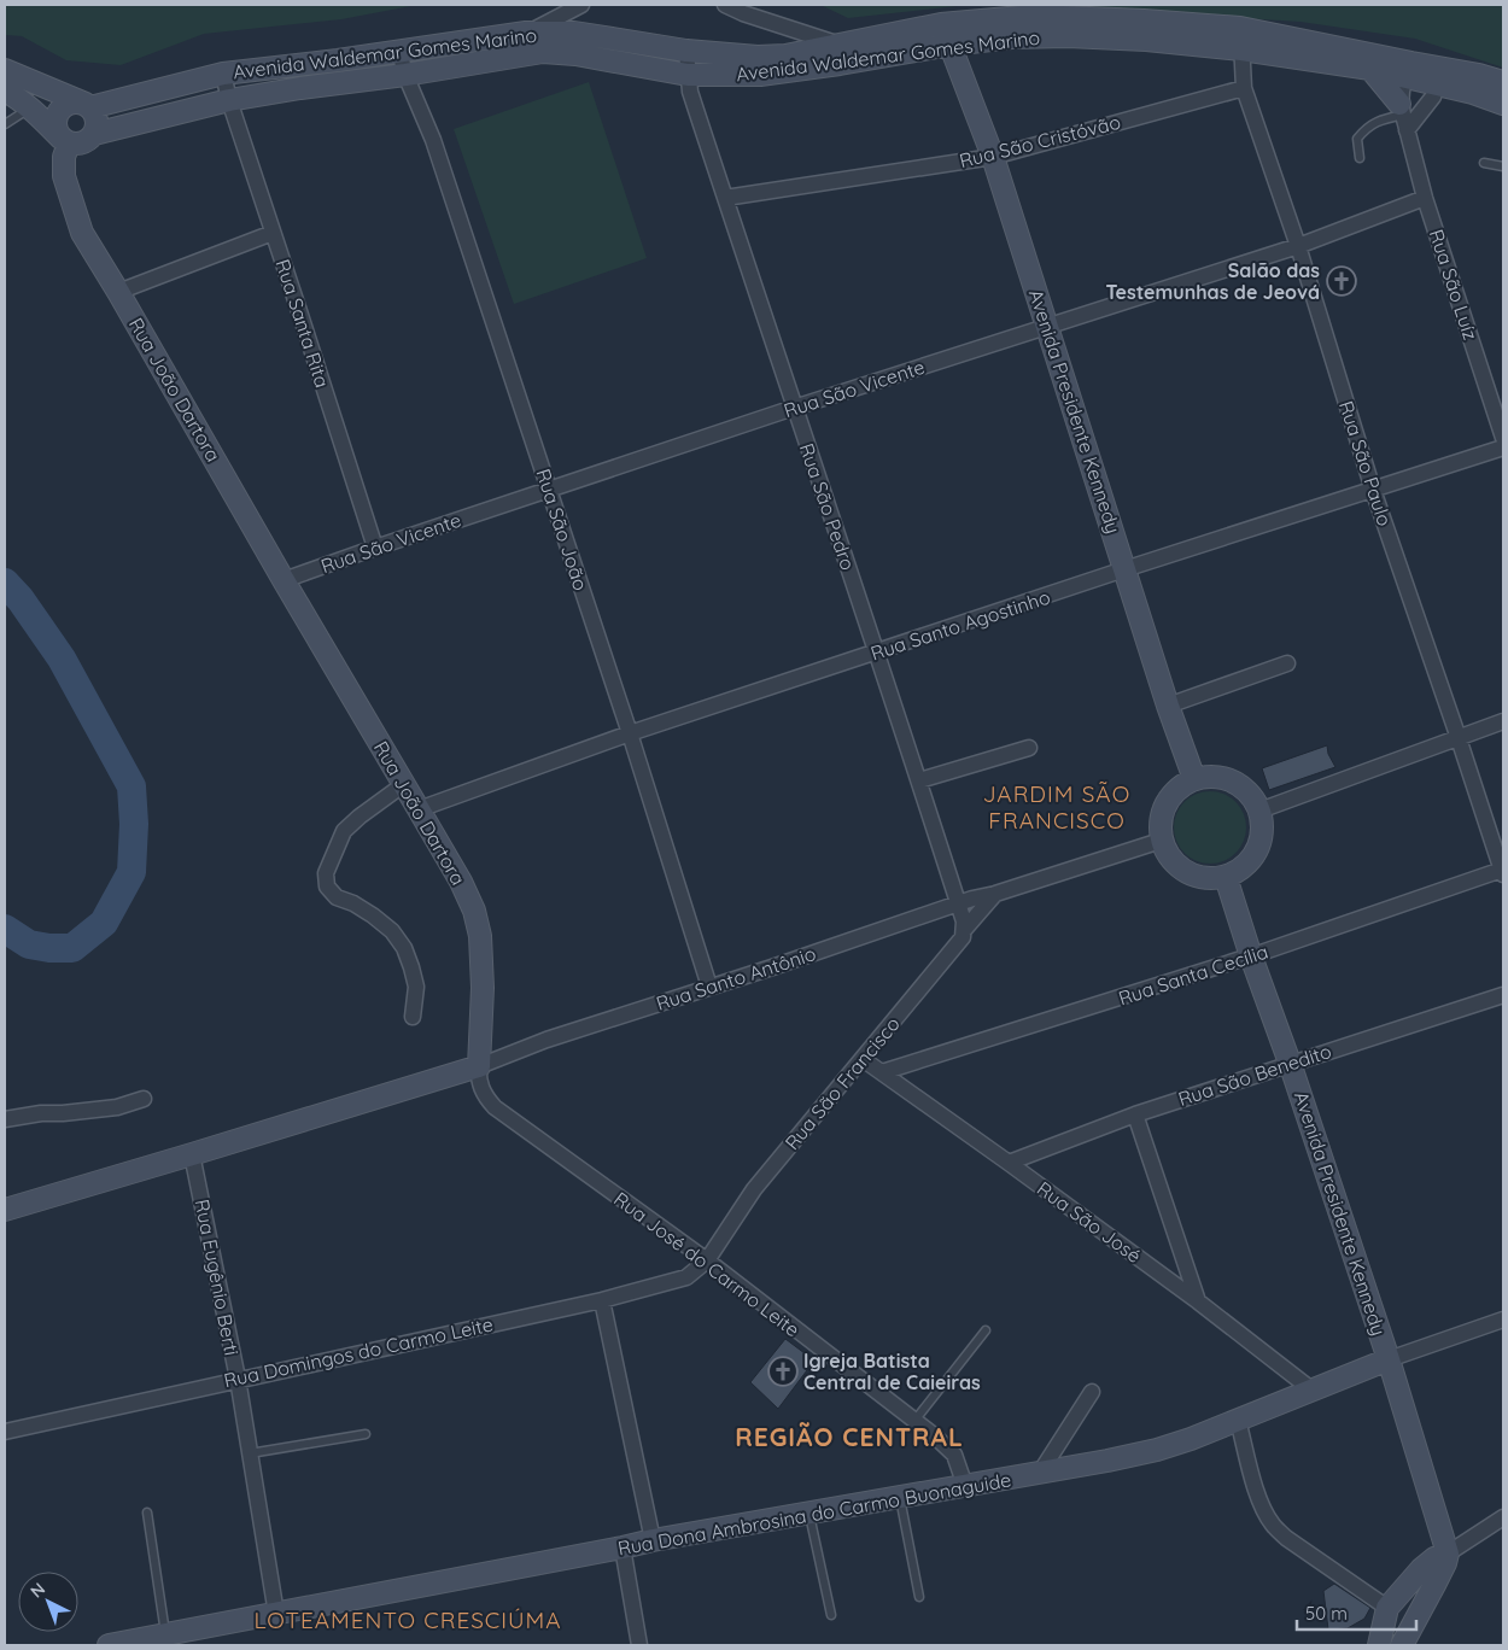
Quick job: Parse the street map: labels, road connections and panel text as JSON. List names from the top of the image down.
{
  "streets": {
    "street": [
      "Avenida Waldemar Gomes Marino",
      "Rua São Cristóvão",
      "Rua São Luíz",
      "Rua Santa Rita",
      "Rua São Vicente",
      "Rua João Dartora",
      "Avenida Presidente Kennedy",
      "Rua São Paulo",
      "Rua São Pedro",
      "Rua São João",
      "Rua Santo Agostinho",
      "Rua Santa Cecília",
      "Rua Santo Antônio",
      "Rua São Benedito",
      "Rua São Francisco",
      "Rua São José",
      "Rua José do Carmo Leite",
      "Rua Eugênio Berti",
      "Rua Domingos do Carmo Leite",
      "Rua Dona Ambrosina do Carmo Buonaguide"
    ]
  },
  "crossings": [
    ["Avenida Waldemar Gomes Marino", "Rua Santa Rita"],
    ["Avenida Waldemar Gomes Marino", "Rua João Dartora"],
    ["Avenida Waldemar Gomes Marino", "Avenida Presidente Kennedy"],
    ["Avenida Waldemar Gomes Marino", "Rua São Paulo"],
    ["Avenida Waldemar Gomes Marino", "Rua São Pedro"],
    ["Avenida Waldemar Gomes Marino", "Rua São João"],
    ["Rua São Cristóvão", "Avenida Presidente Kennedy"],
    ["Rua São Cristóvão", "Rua São Paulo"],
    ["Rua São Cristóvão", "Rua São Pedro"],
    ["Rua São Luíz", "Rua São Vicente"],
    ["Rua Santa Rita", "Rua São Vicente"],
    ["Rua São Vicente", "Rua João Dartora"],
    ["Rua São Vicente", "Avenida Presidente Kennedy"],
    ["Rua São Vicente", "Rua São Paulo"],
    ["Rua São Vicente", "Rua São Pedro"],
    ["Rua São Vicente", "Rua São João"],
    ["Rua João Dartora", "Rua Santo Agostinho"],
    ["Rua João Dartora", "Rua Santo Antônio"],
    ["Rua João Dartora", "Rua José do Carmo Leite"],
    ["Avenida Presidente Kennedy", "Rua Santo Agostinho"],
    ["Avenida Presidente Kennedy", "Rua Santa Cecília"],
    ["Avenida Presidente Kennedy", "Rua Santo Antônio"],
    ["Avenida Presidente Kennedy", "Rua São Benedito"],
    ["Avenida Presidente Kennedy", "Rua Dona Ambrosina do Carmo Buonaguide"],
    ["Rua São Paulo", "Rua Santo Agostinho"],
    ["Rua São Paulo", "Rua Santa Cecília"],
    ["Rua São Pedro", "Rua Santo Agostinho"],
    ["Rua São Pedro", "Rua Santo Antônio"],
    ["Rua São João", "Rua Santo Agostinho"],
    ["Rua São João", "Rua Santo Antônio"],
    ["Rua Santa Cecília", "Rua São José"],
    ["Rua Santo Antônio", "Rua José do Carmo Leite"],
    ["Rua São Benedito", "Rua São José"],
    ["Rua São Francisco", "Rua São José"],
    ["Rua São Francisco", "Rua José do Carmo Leite"],
    ["Rua São Francisco", "Rua Domingos do Carmo Leite"],
    ["Rua São José", "Rua Dona Ambrosina do Carmo Buonaguide"],
    ["Rua José do Carmo Leite", "Rua Domingos do Carmo Leite"],
    ["Rua José do Carmo Leite", "Rua Dona Ambrosina do Carmo Buonaguide"],
    ["Rua Eugênio Berti", "Rua Domingos do Carmo Leite"],
    ["Rua Eugênio Berti", "Rua Dona Ambrosina do Carmo Buonaguide"]
  ],
  "districts": ["JARDIM SÃO FRANCISCO", "REGIÃO CENTRAL", "LOTEAMENTO CRESCIÚMA"],
  "places": {
    "church": ["Salão das Testemunhas de Jeová", "Igreja Batista Central de Caieiras"]
  },
  "scale_bar": "50 m",
  "north": "top left"
}
